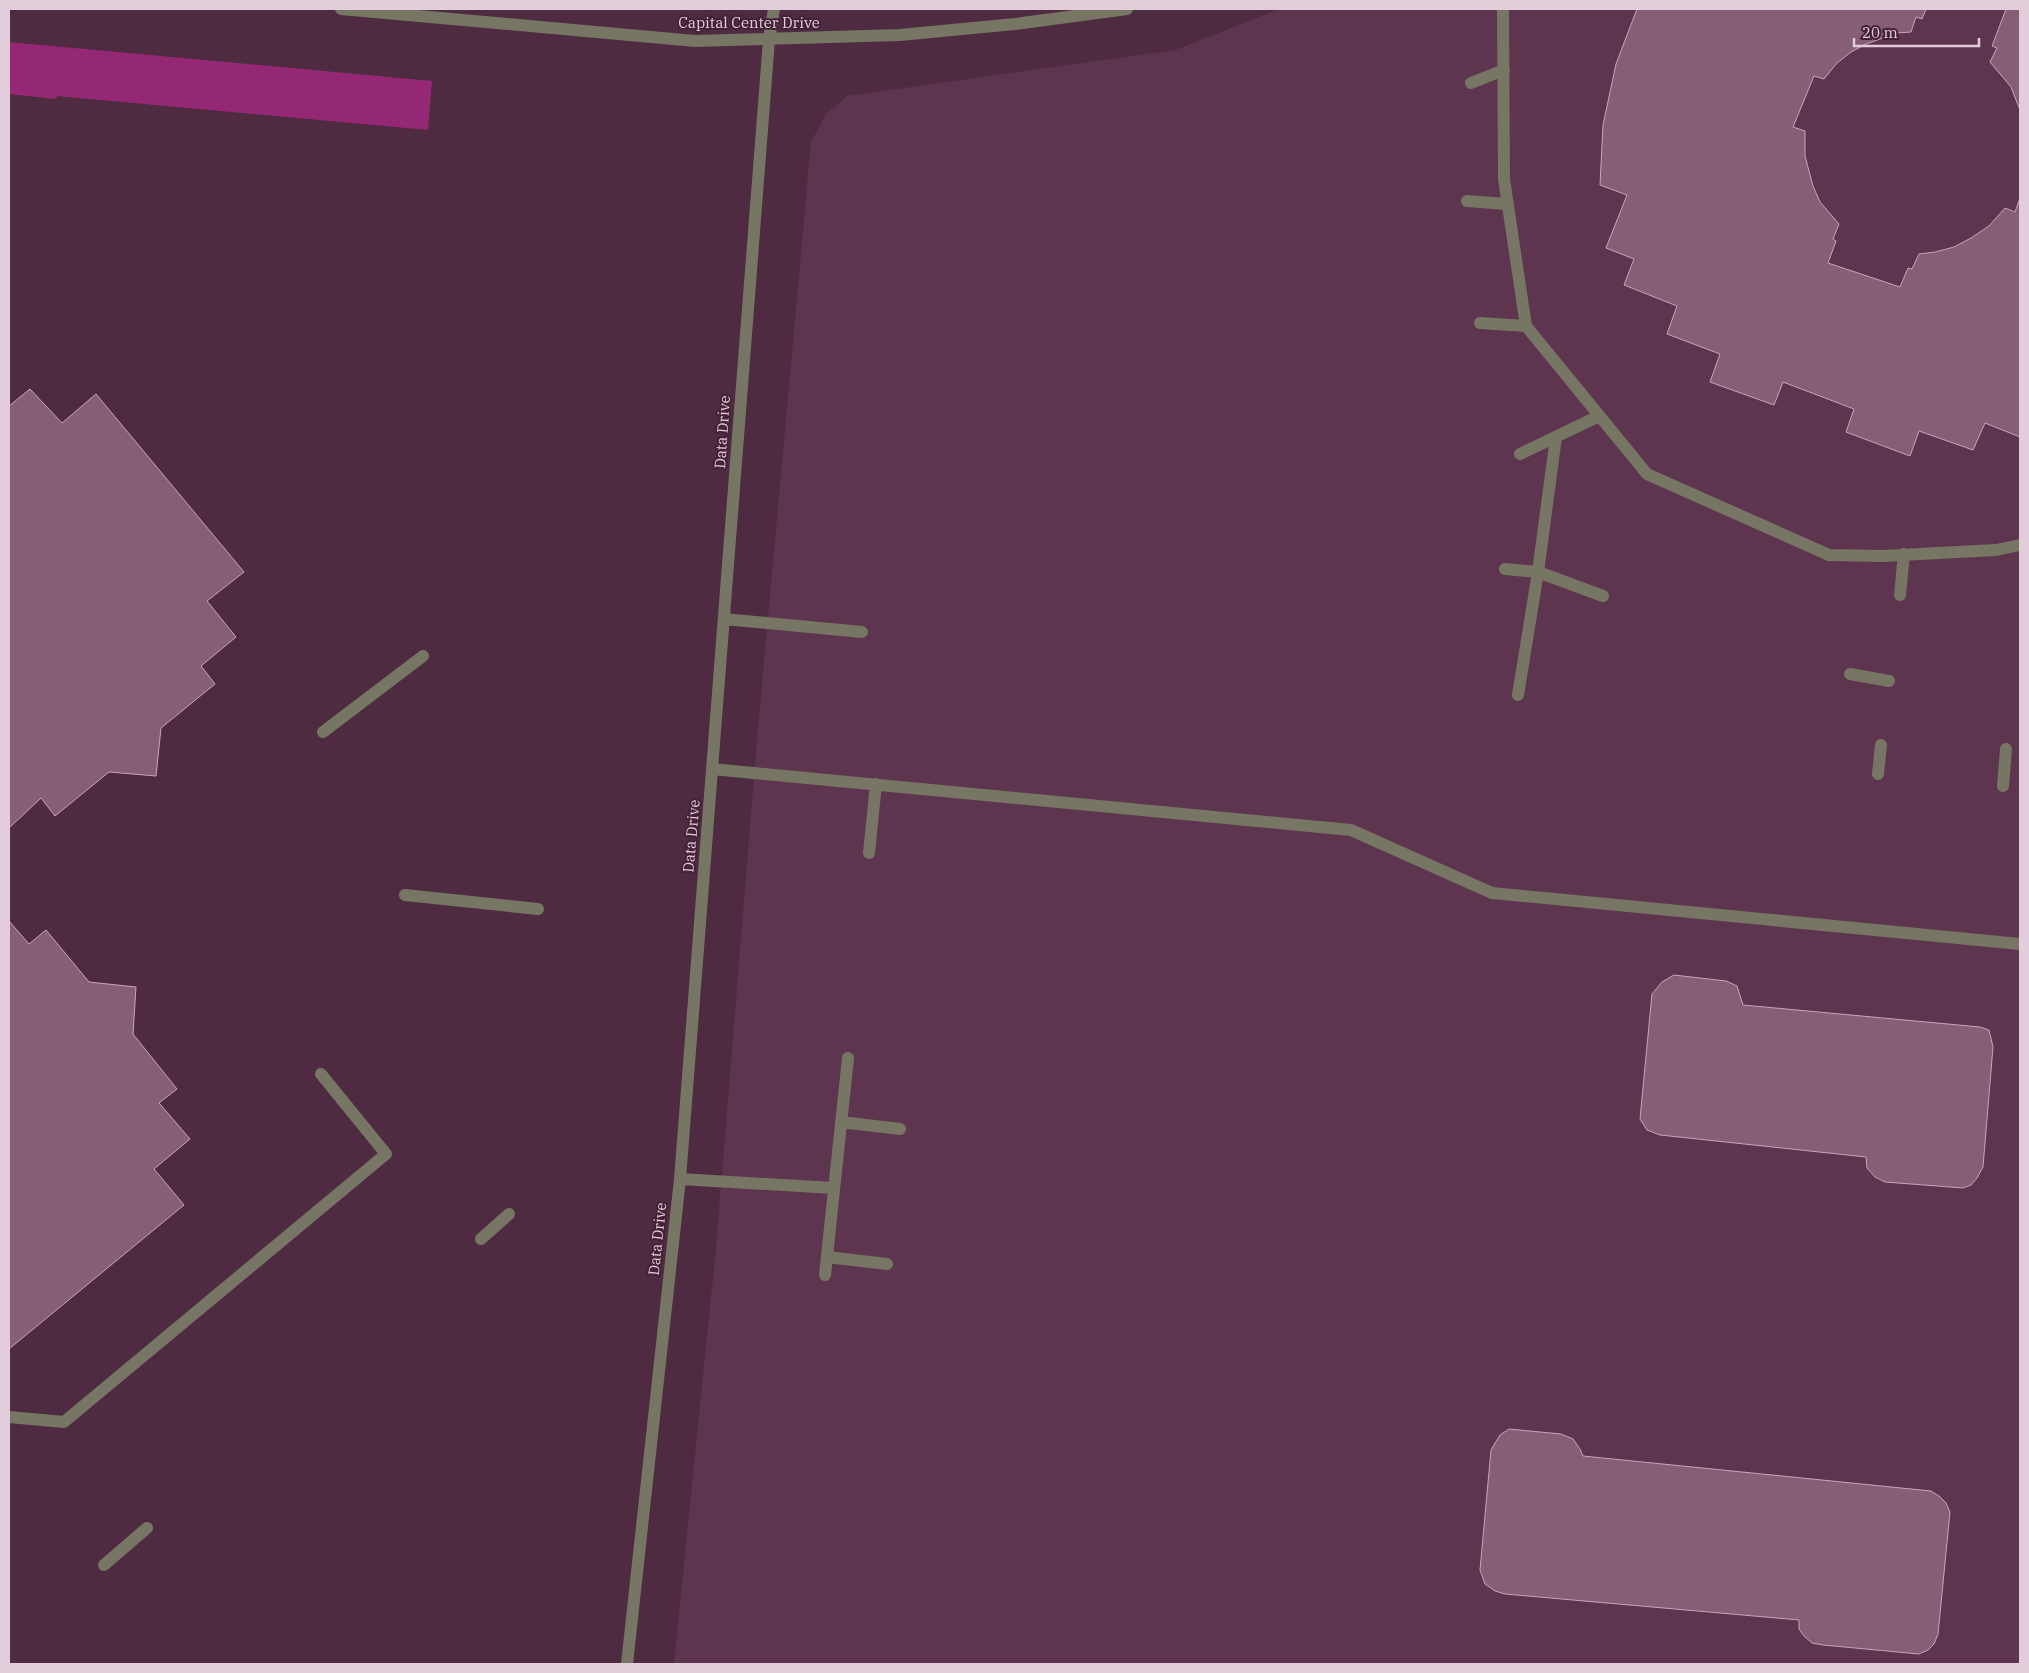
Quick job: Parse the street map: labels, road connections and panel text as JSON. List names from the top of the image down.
{
  "streets": {
    "street": ["Capital Center Drive", "Data Drive"]
  },
  "crossings": [
    ["Capital Center Drive", "Data Drive"]
  ],
  "scale_bar": "20 m"
}
